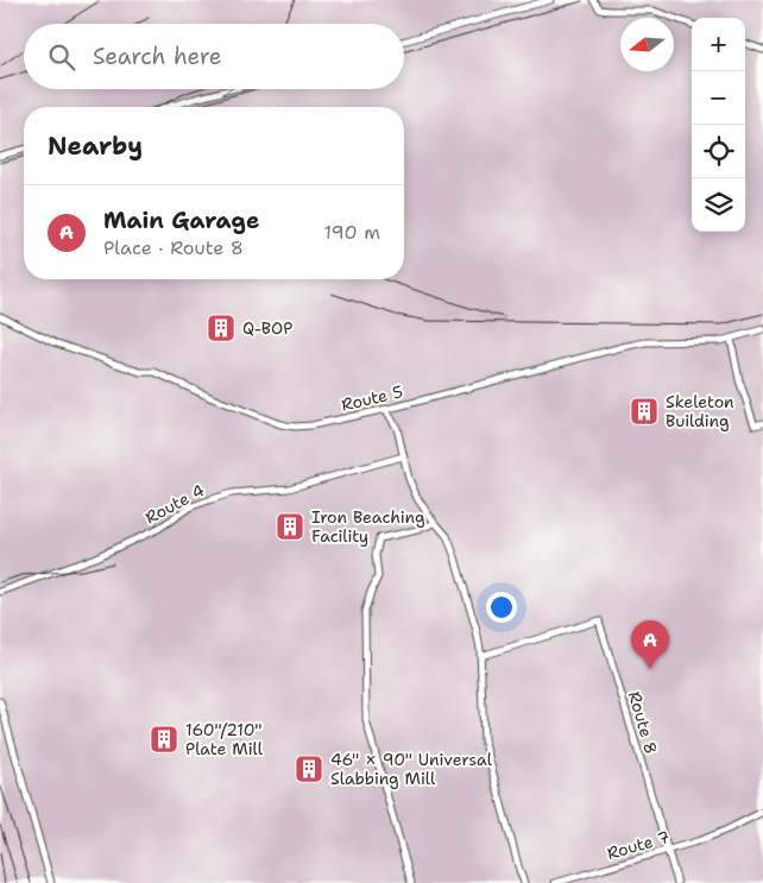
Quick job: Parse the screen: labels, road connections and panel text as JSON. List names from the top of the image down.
{
  "streets": {
    "street": [
      "Route 5",
      "Route 4",
      "Route 8",
      "Route 7"
    ]
  },
  "crossings": [
    ["Route 8", "Route 7"]
  ],
  "places": {
    "building": [
      "Q-BOP",
      "Skeleton Building",
      "Iron Beaching Facility",
      "160\"/210\" Plate Mill",
      "46\" × 90\" Universal Slabbing Mill"
    ]
  },
  "north": "left",
  "page": {
    "map_buttons": ["+", "−"],
    "search": "Search here",
    "heading": "Nearby",
    "list": [
      {
        "mark": "A",
        "name": "Main Garage",
        "note": "Place · Route 8",
        "value": "190 m"
      }
    ],
    "pins": "A"
  }
}
